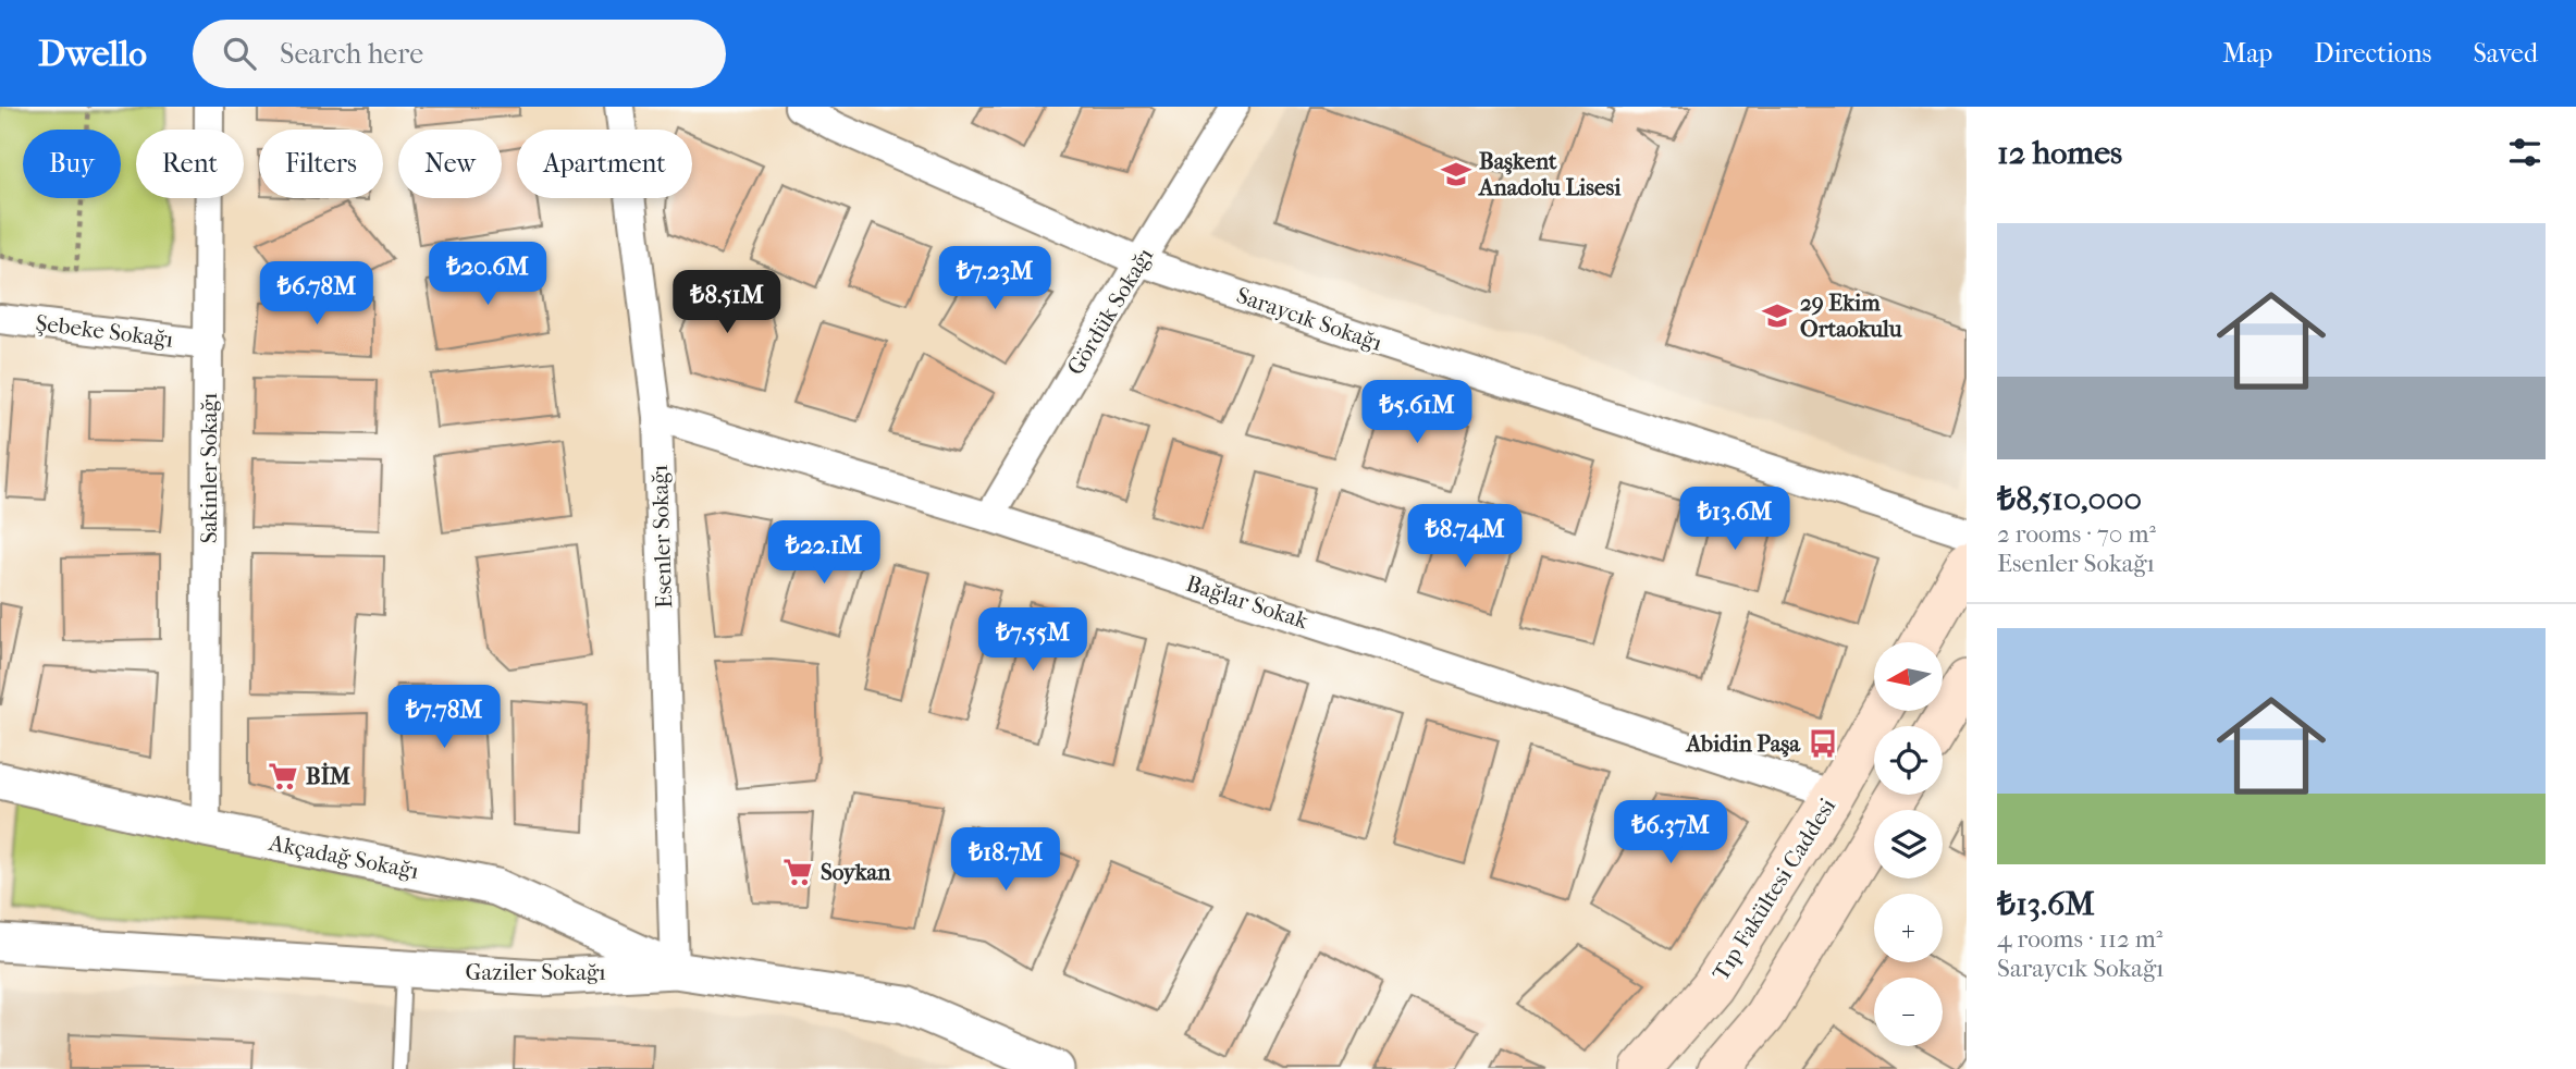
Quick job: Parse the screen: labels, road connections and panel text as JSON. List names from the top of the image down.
{
  "streets": {
    "main road": ["Tıp Fakültesi Caddesi"],
    "street": [
      "Gördük Sokağı",
      "Saraycık Sokağı",
      "Şebeke Sokağı",
      "Sakinler Sokağı",
      "Esenler Sokağı",
      "Bağlar Sokak",
      "Akçadağ Sokağı",
      "Gaziler Sokağı"
    ]
  },
  "crossings": [
    ["Gördük Sokağı", "Saraycık Sokağı"],
    ["Gördük Sokağı", "Bağlar Sokak"],
    ["Şebeke Sokağı", "Sakinler Sokağı"],
    ["Sakinler Sokağı", "Akçadağ Sokağı"],
    ["Esenler Sokağı", "Bağlar Sokak"],
    ["Esenler Sokağı", "Akçadağ Sokağı"],
    ["Esenler Sokağı", "Gaziler Sokağı"],
    ["Bağlar Sokak", "Tıp Fakültesi Caddesi"],
    ["Akçadağ Sokağı", "Gaziler Sokağı"]
  ],
  "places": {
    "school or university": ["Başkent Anadolu Lisesi", "29 Ekim Ortaokulu"],
    "bus stop": ["Abidin Paşa"],
    "supermarket": ["BİM", "Soykan"]
  },
  "north": "left",
  "page": {
    "header": "Dwello",
    "search": "Search here",
    "nav": ["Map", "Directions", "Saved"],
    "heading": "12 homes",
    "chip": [
      "Buy",
      "Rent",
      "Filters",
      "New",
      "Apartment"
    ],
    "list": [
      {
        "name": "₺8,510,000",
        "note": "2 rooms · 70 m² · Esenler Sokağı"
      },
      {
        "name": "₺13.6M",
        "note": "4 rooms · 112 m² · Saraycık Sokağı"
      }
    ],
    "price": [
      "₺20.6M",
      "₺7.23M",
      "₺6.78M",
      "₺8.51M",
      "₺5.61M",
      "₺13.6M",
      "₺8.74M",
      "₺22.1M",
      "₺7.55M",
      "₺7.78M",
      "₺6.37M",
      "₺18.7M"
    ],
    "map_buttons": ["+", "−"]
  }
}
